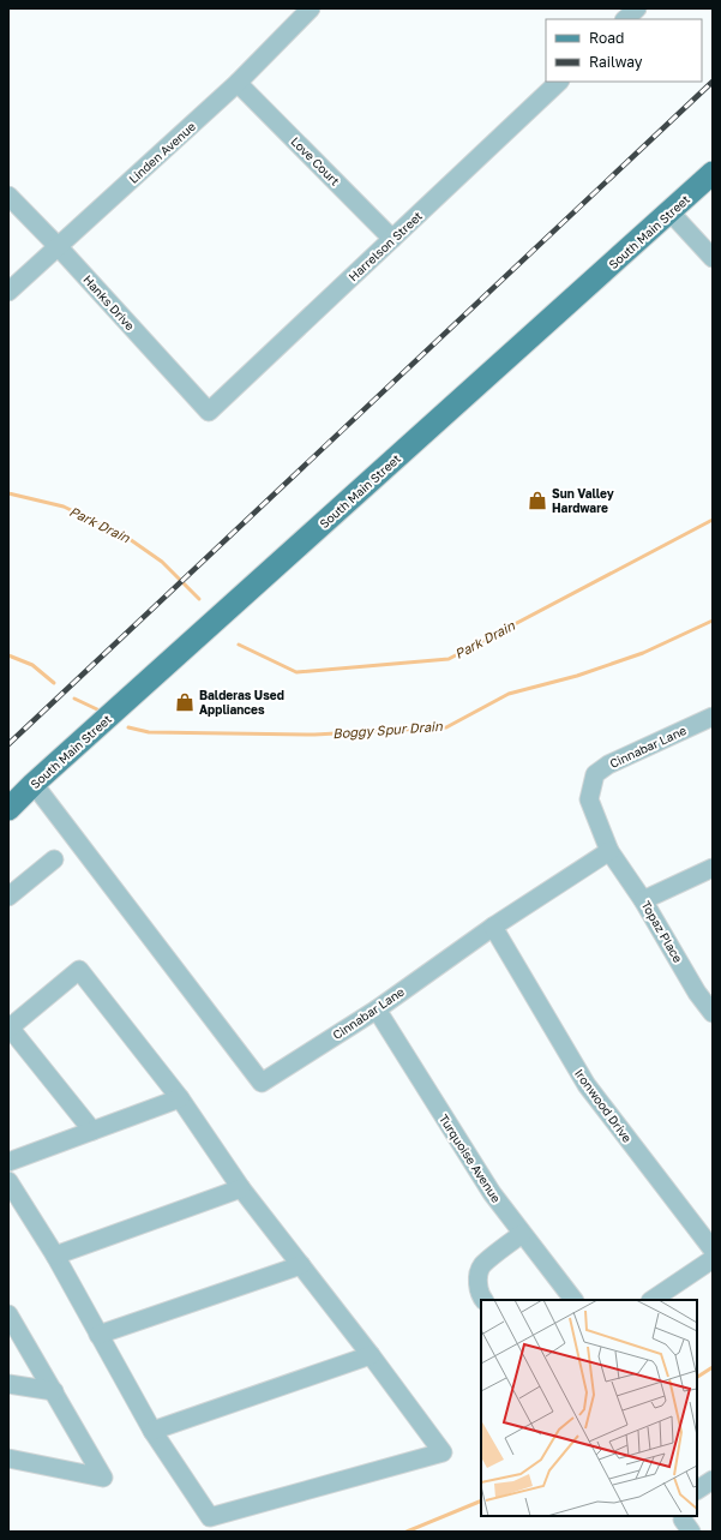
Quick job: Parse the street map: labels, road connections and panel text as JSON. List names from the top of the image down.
{
  "streets": {
    "main road": ["South Main Street"],
    "street": [
      "Linden Avenue",
      "Love Court",
      "Harrelson Street",
      "Hanks Drive",
      "Cinnabar Lane",
      "Topaz Place",
      "Ironwood Drive",
      "Turquoise Avenue"
    ]
  },
  "crossings": [
    ["Linden Avenue", "Love Court"],
    ["Linden Avenue", "Hanks Drive"],
    ["Love Court", "Harrelson Street"],
    ["South Main Street", "Cinnabar Lane"],
    ["Harrelson Street", "Hanks Drive"],
    ["Cinnabar Lane", "Topaz Place"],
    ["Cinnabar Lane", "Ironwood Drive"],
    ["Cinnabar Lane", "Turquoise Avenue"]
  ],
  "water": ["Park Drain", "Boggy Spur Drain"],
  "places": {
    "shop": ["Sun Valley Hardware", "Balderas Used Appliances"]
  },
  "legend": ["Road", "Railway"]
}
